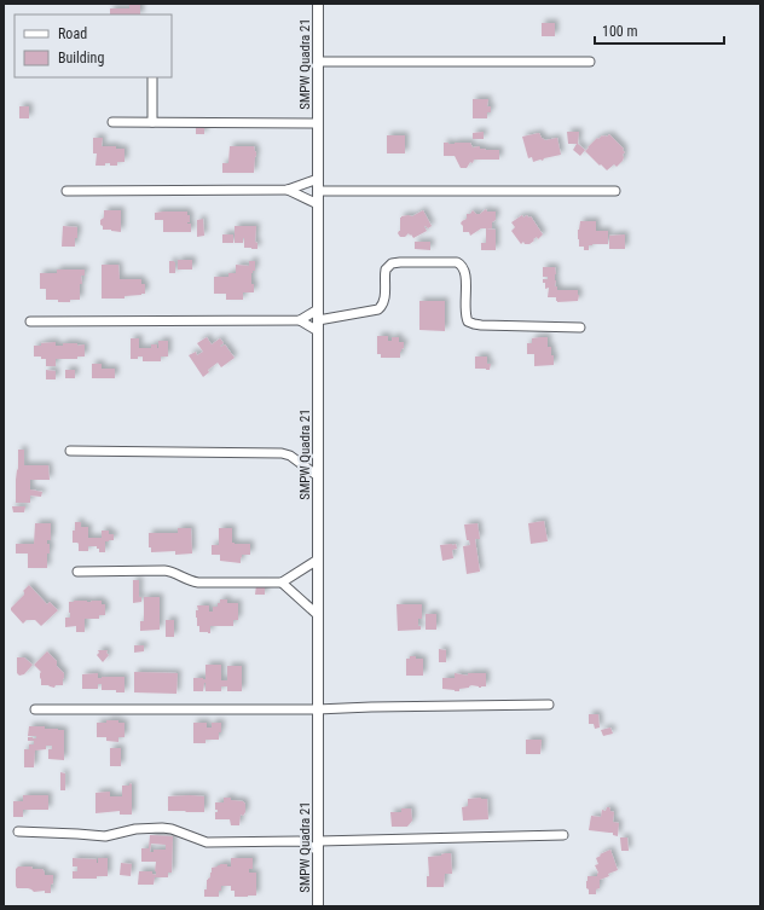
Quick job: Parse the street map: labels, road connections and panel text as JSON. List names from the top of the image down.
{
  "streets": {
    "street": ["SMPW Quadra 21"]
  },
  "legend": ["Road", "Building"],
  "scale_bar": "100 m"
}
